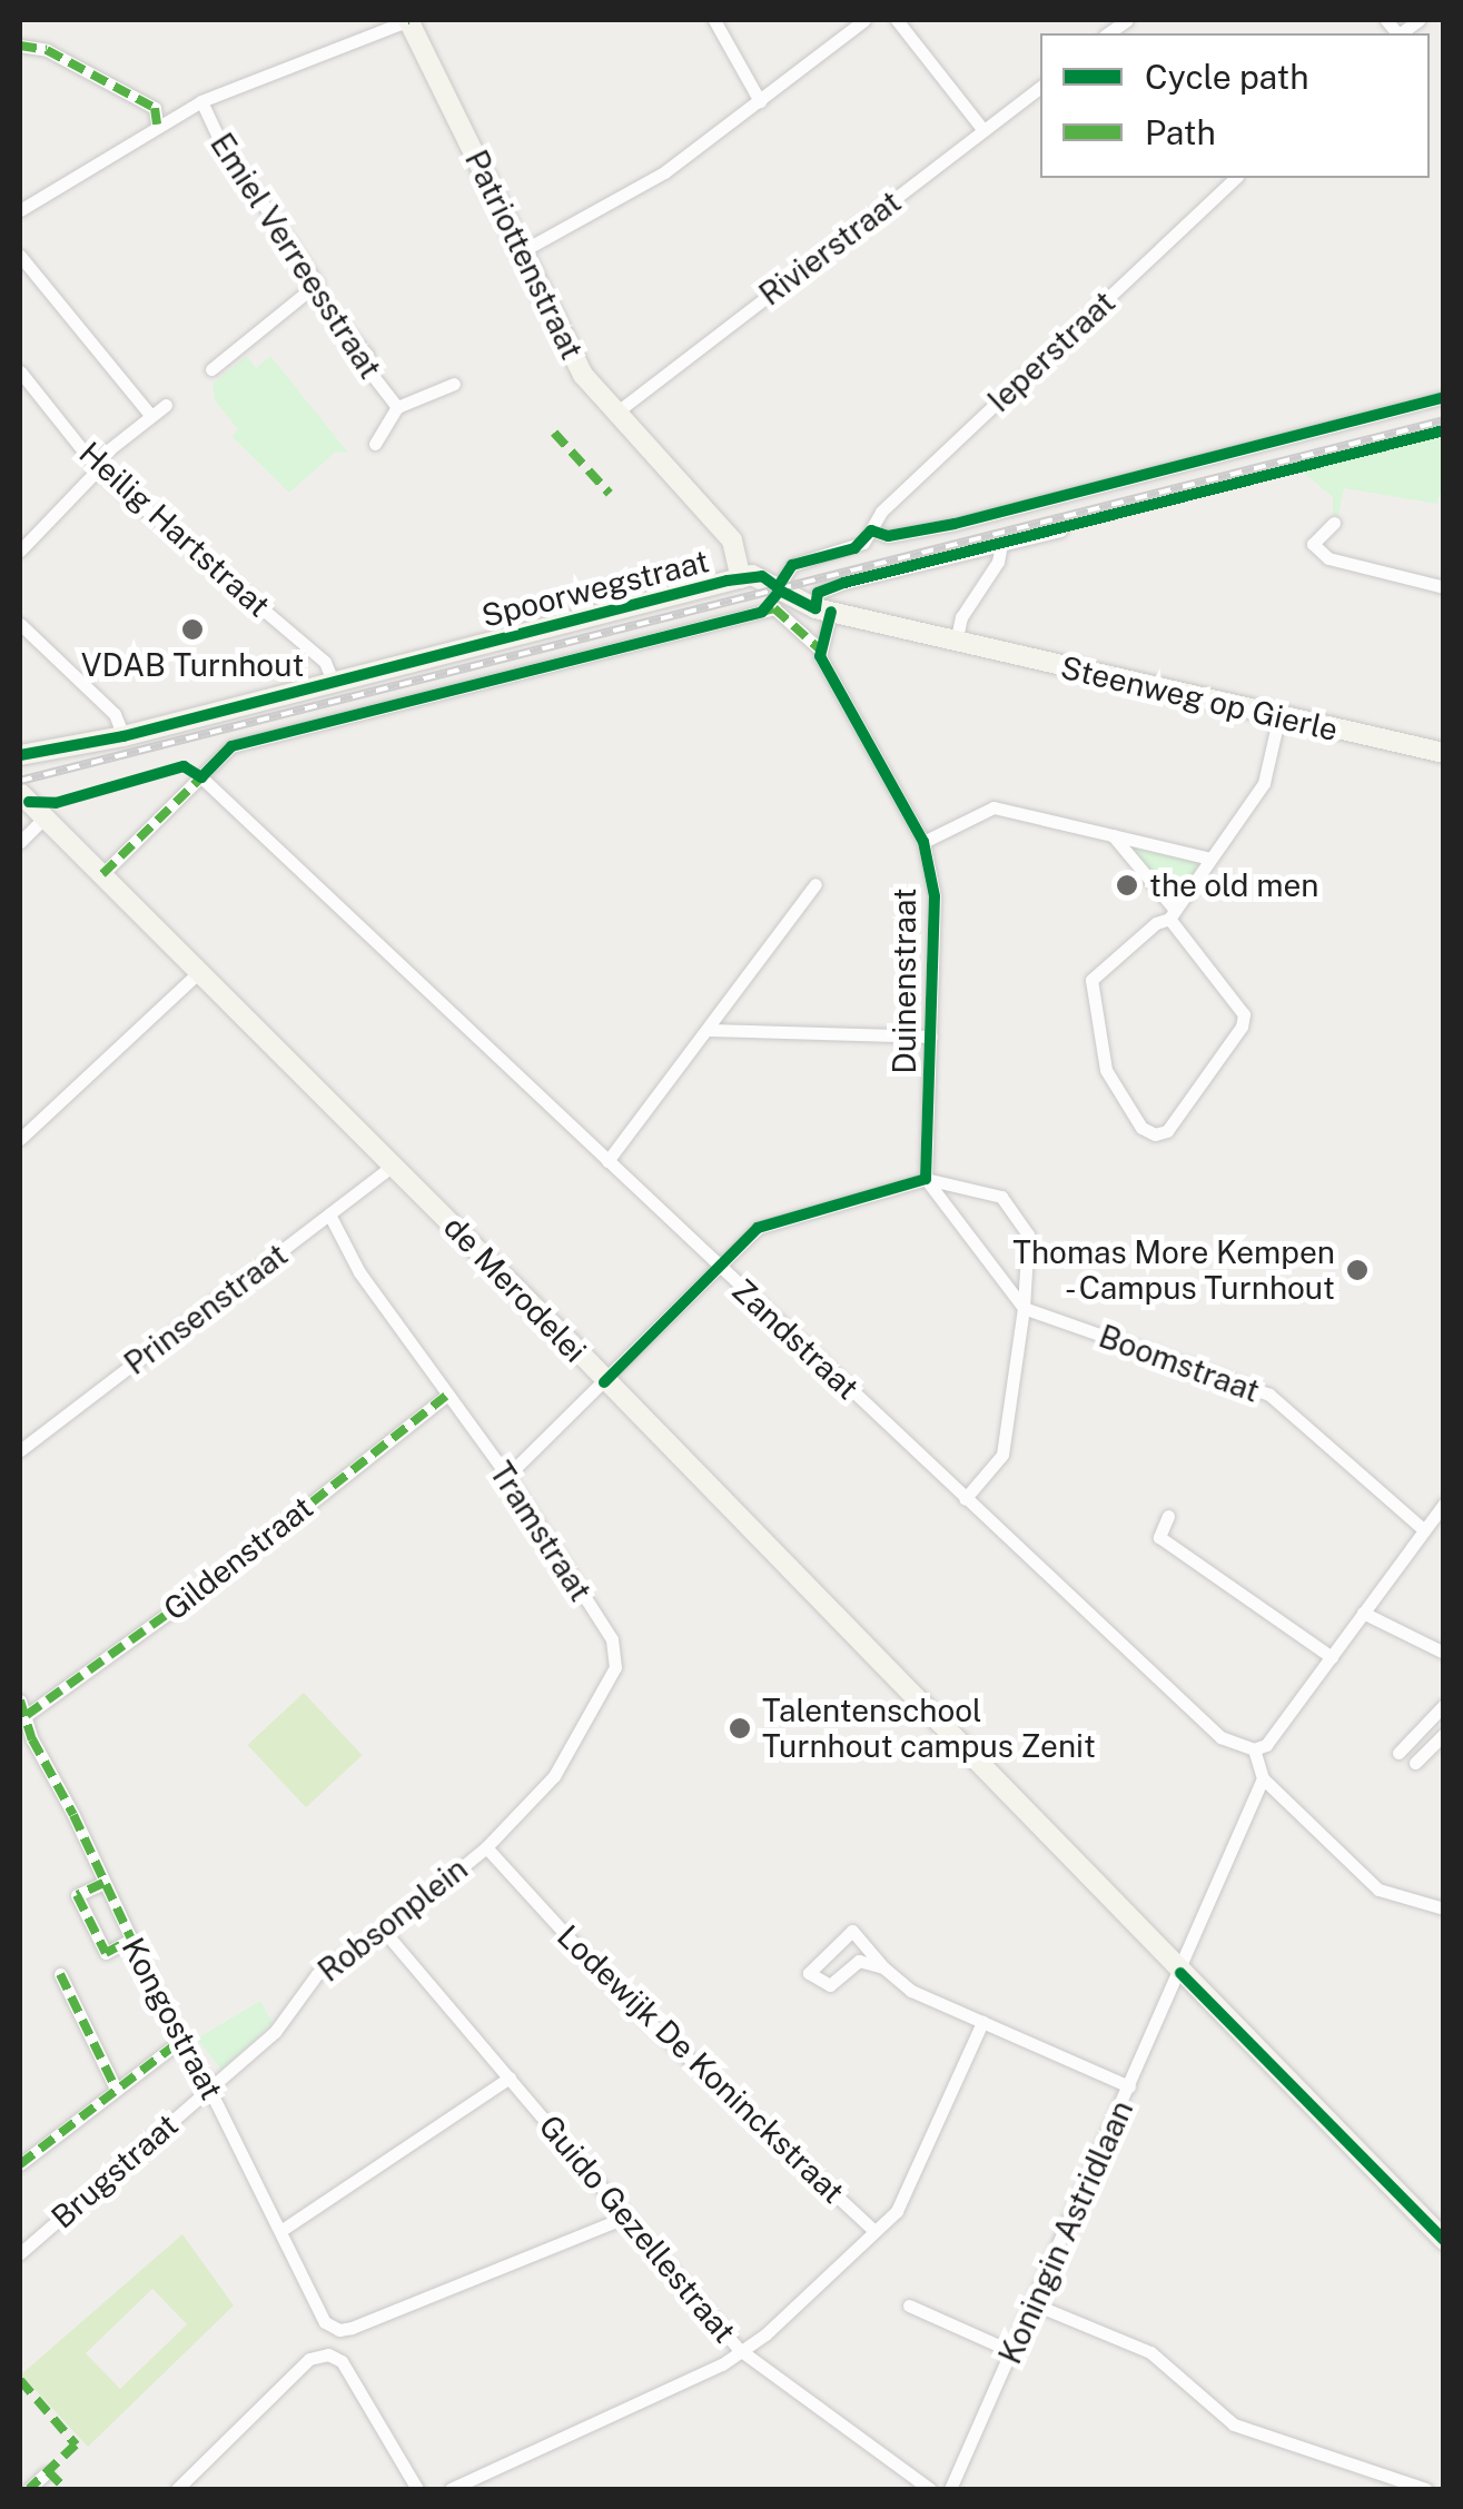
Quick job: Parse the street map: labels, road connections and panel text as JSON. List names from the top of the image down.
{
  "streets": {
    "street": [
      "Rivierstraat",
      "Patriottenstraat",
      "Emiel Verreesstraat",
      "Ieperstraat",
      "Heilig Hartstraat",
      "Spoorwegstraat",
      "Steenweg op Gierle",
      "Duinenstraat",
      "de Merodelei",
      "Prinsenstraat",
      "Zandstraat",
      "Boomstraat",
      "Tramstraat",
      "Gildenstraat",
      "Robsonplein",
      "Kongostraat",
      "Lodewijk De Koninckstraat",
      "Brugstraat",
      "Guido Gezellestraat",
      "Koningin Astridlaan"
    ]
  },
  "crossings": [
    ["Rivierstraat", "Patriottenstraat"],
    ["Patriottenstraat", "Spoorwegstraat"],
    ["Heilig Hartstraat", "Spoorwegstraat"],
    ["Spoorwegstraat", "Steenweg op Gierle"],
    ["Duinenstraat", "Zandstraat"],
    ["de Merodelei", "Prinsenstraat"],
    ["de Merodelei", "Koningin Astridlaan"],
    ["Prinsenstraat", "Tramstraat"],
    ["Tramstraat", "Gildenstraat"],
    ["Tramstraat", "Robsonplein"],
    ["Tramstraat", "Lodewijk De Koninckstraat"],
    ["Gildenstraat", "Kongostraat"],
    ["Robsonplein", "Kongostraat"],
    ["Robsonplein", "Lodewijk De Koninckstraat"],
    ["Robsonplein", "Brugstraat"],
    ["Robsonplein", "Guido Gezellestraat"],
    ["Kongostraat", "Brugstraat"],
    ["Kongostraat", "Guido Gezellestraat"]
  ],
  "places": [
    "VDAB Turnhout",
    "the old men",
    "Thomas More Kempen - Campus Turnhout",
    "Talentenschool Turnhout campus Zenit"
  ],
  "legend": ["Cycle path", "Path"]
}
